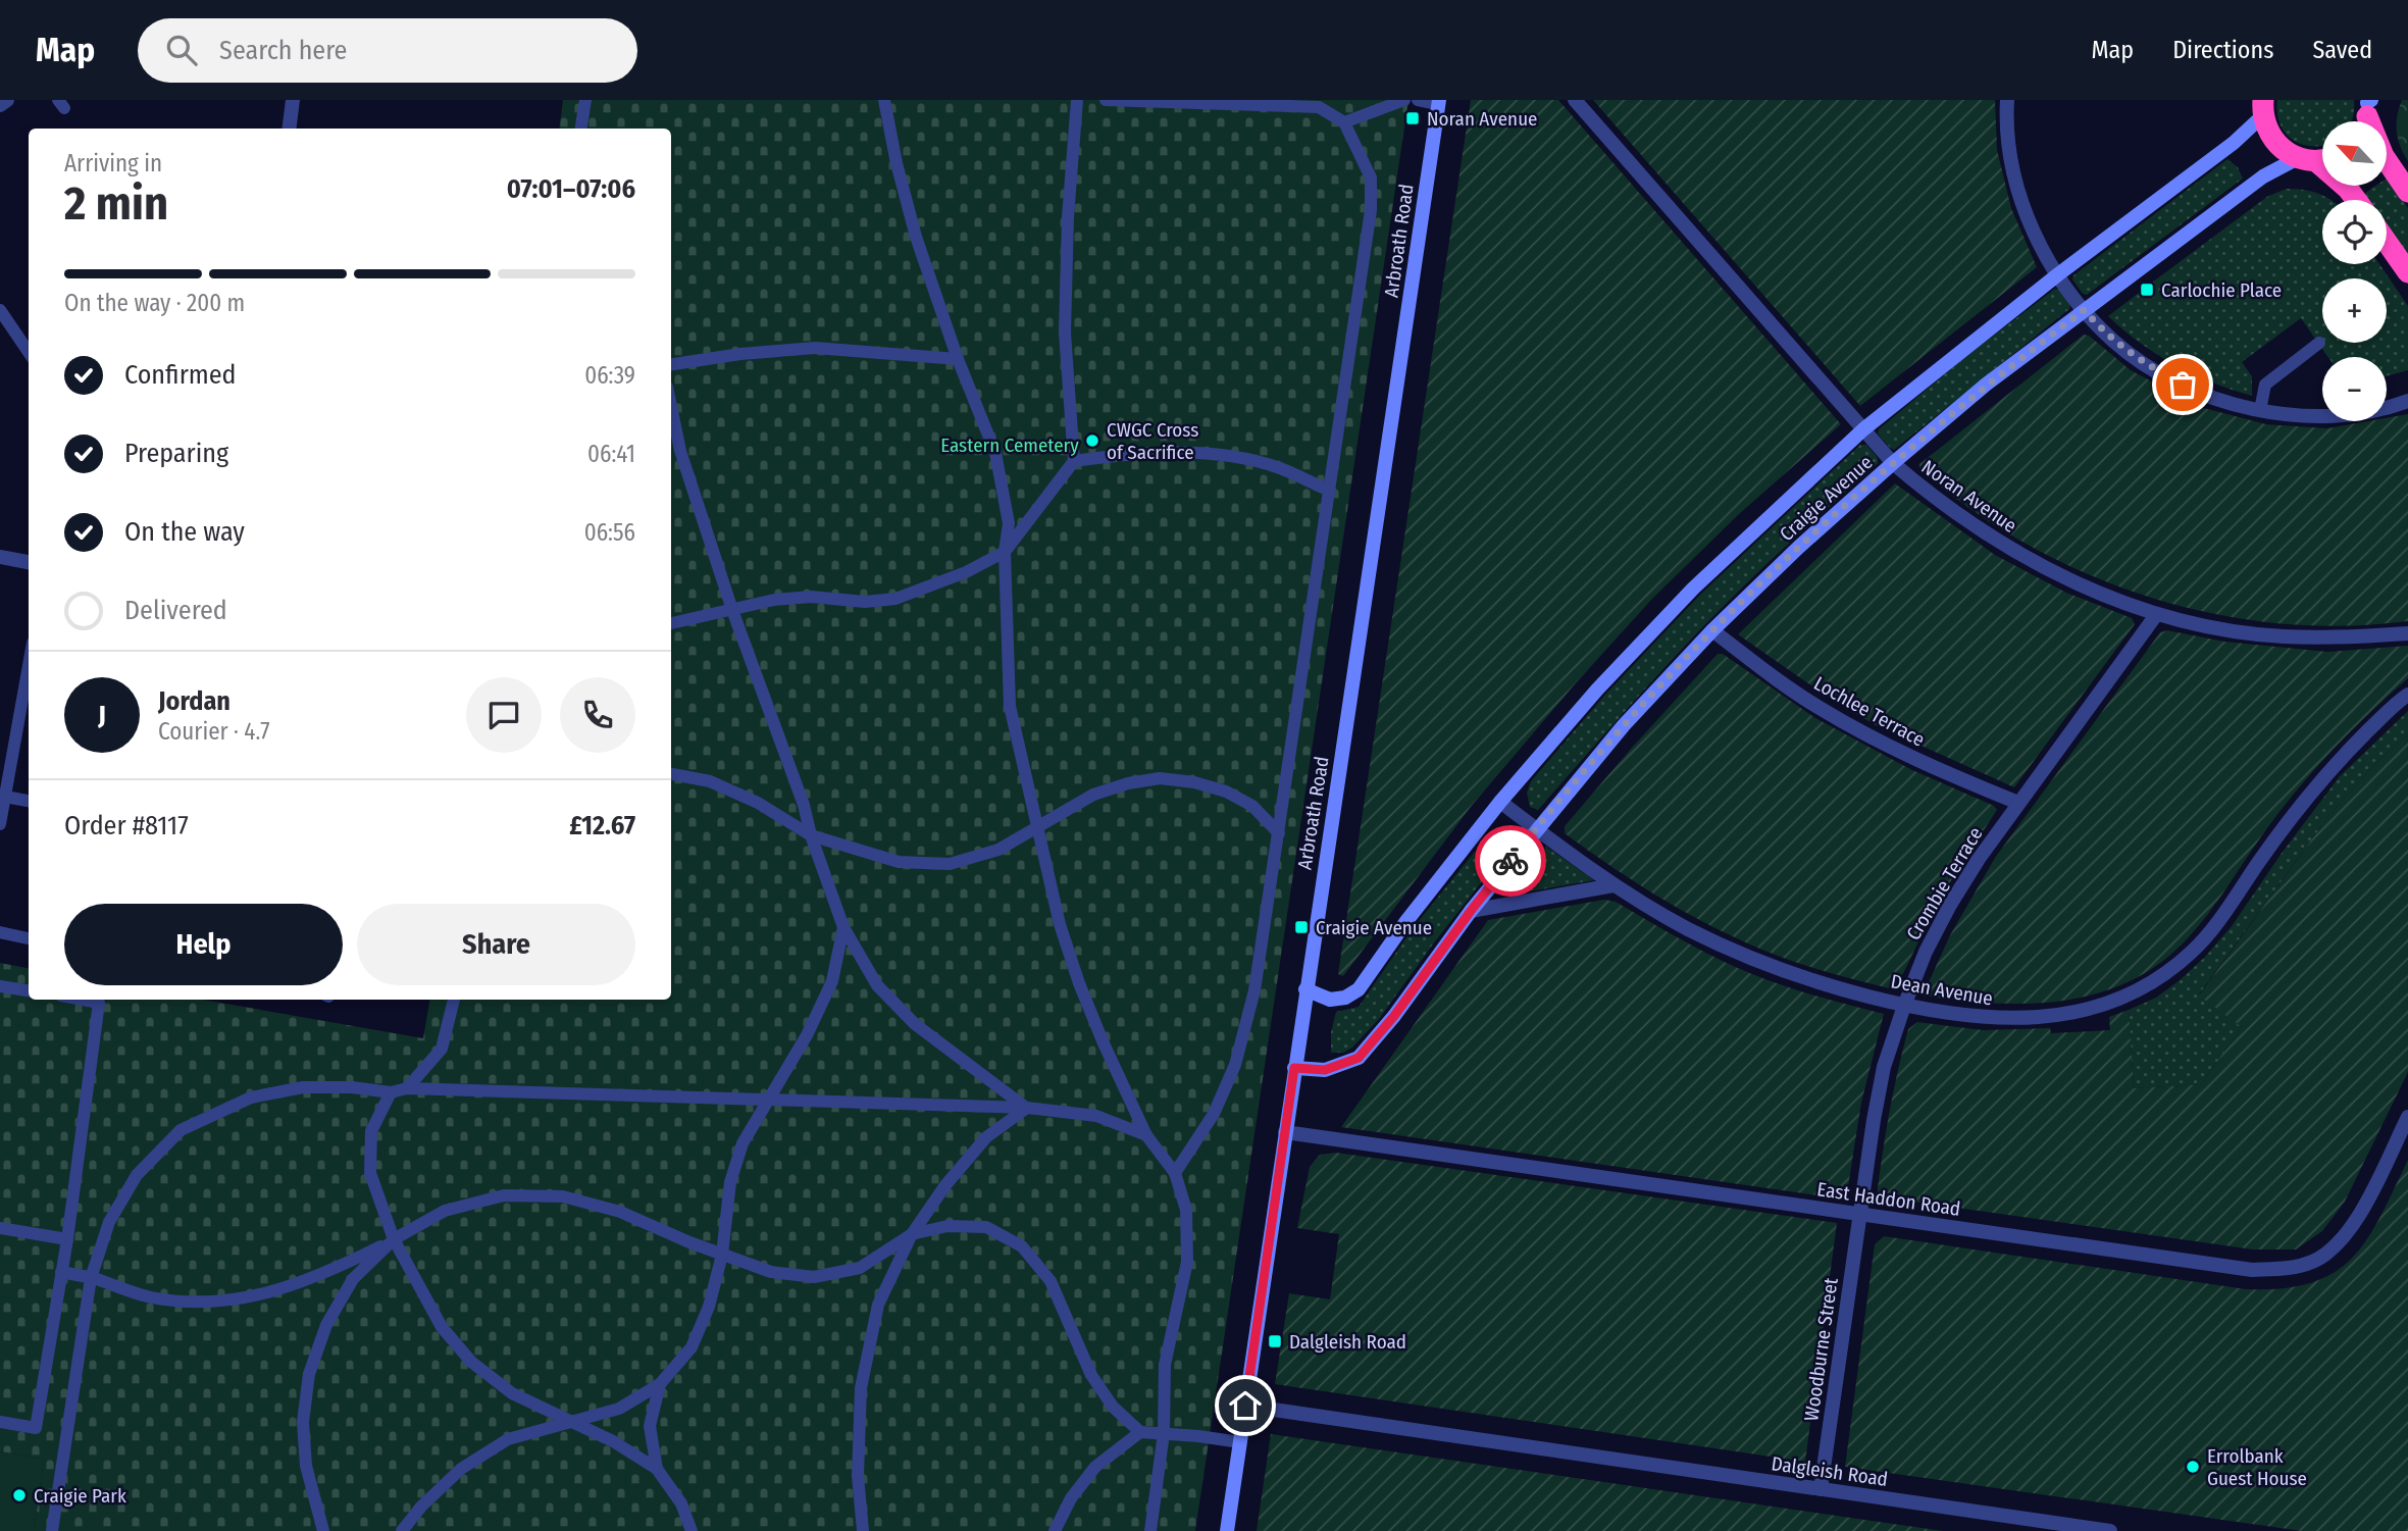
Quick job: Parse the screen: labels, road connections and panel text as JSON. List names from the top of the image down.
{
  "streets": {
    "street": [
      "Arbroath Road",
      "Noran Avenue",
      "Craigie Avenue",
      "Lochlee Terrace",
      "Crombie Terrace",
      "Dean Avenue",
      "East Haddon Road",
      "Woodburne Street",
      "Dalgleish Road"
    ]
  },
  "crossings": [
    ["Arbroath Road", "Craigie Avenue"],
    ["Arbroath Road", "East Haddon Road"],
    ["Arbroath Road", "Dalgleish Road"],
    ["Noran Avenue", "Craigie Avenue"],
    ["Noran Avenue", "Crombie Terrace"],
    ["Craigie Avenue", "Lochlee Terrace"],
    ["Craigie Avenue", "Dean Avenue"],
    ["Lochlee Terrace", "Crombie Terrace"],
    ["Crombie Terrace", "Dean Avenue"],
    ["Crombie Terrace", "East Haddon Road"],
    ["Crombie Terrace", "Woodburne Street"],
    ["East Haddon Road", "Woodburne Street"],
    ["Woodburne Street", "Dalgleish Road"]
  ],
  "parks": ["Eastern Cemetery"],
  "places": {
    "transit": [
      "Noran Avenue",
      "Carlochie Place",
      "Craigie Avenue",
      "Dalgleish Road"
    ],
    "other": ["CWGC Cross of Sacrifice", "Errolbank Guest House", "Craigie Park"]
  },
  "north": "top left",
  "page": {
    "header": "Map",
    "search": "Search here",
    "nav": ["Map", "Directions", "Saved"],
    "map_buttons": ["+", "−"],
    "heading": ["2 min", "Arriving in", "07:01–07:06"],
    "panel": [
      "Jordan",
      "Courier · 4.7",
      "Order #8117",
      "£12.67"
    ],
    "bar": "On the way · 200 m",
    "list": [
      ["Confirmed", "06:39"],
      ["Preparing", "06:41"],
      ["On the way", "06:56"],
      "Delivered"
    ],
    "round": "J",
    "buttons": ["Help", "Share"]
  }
}
